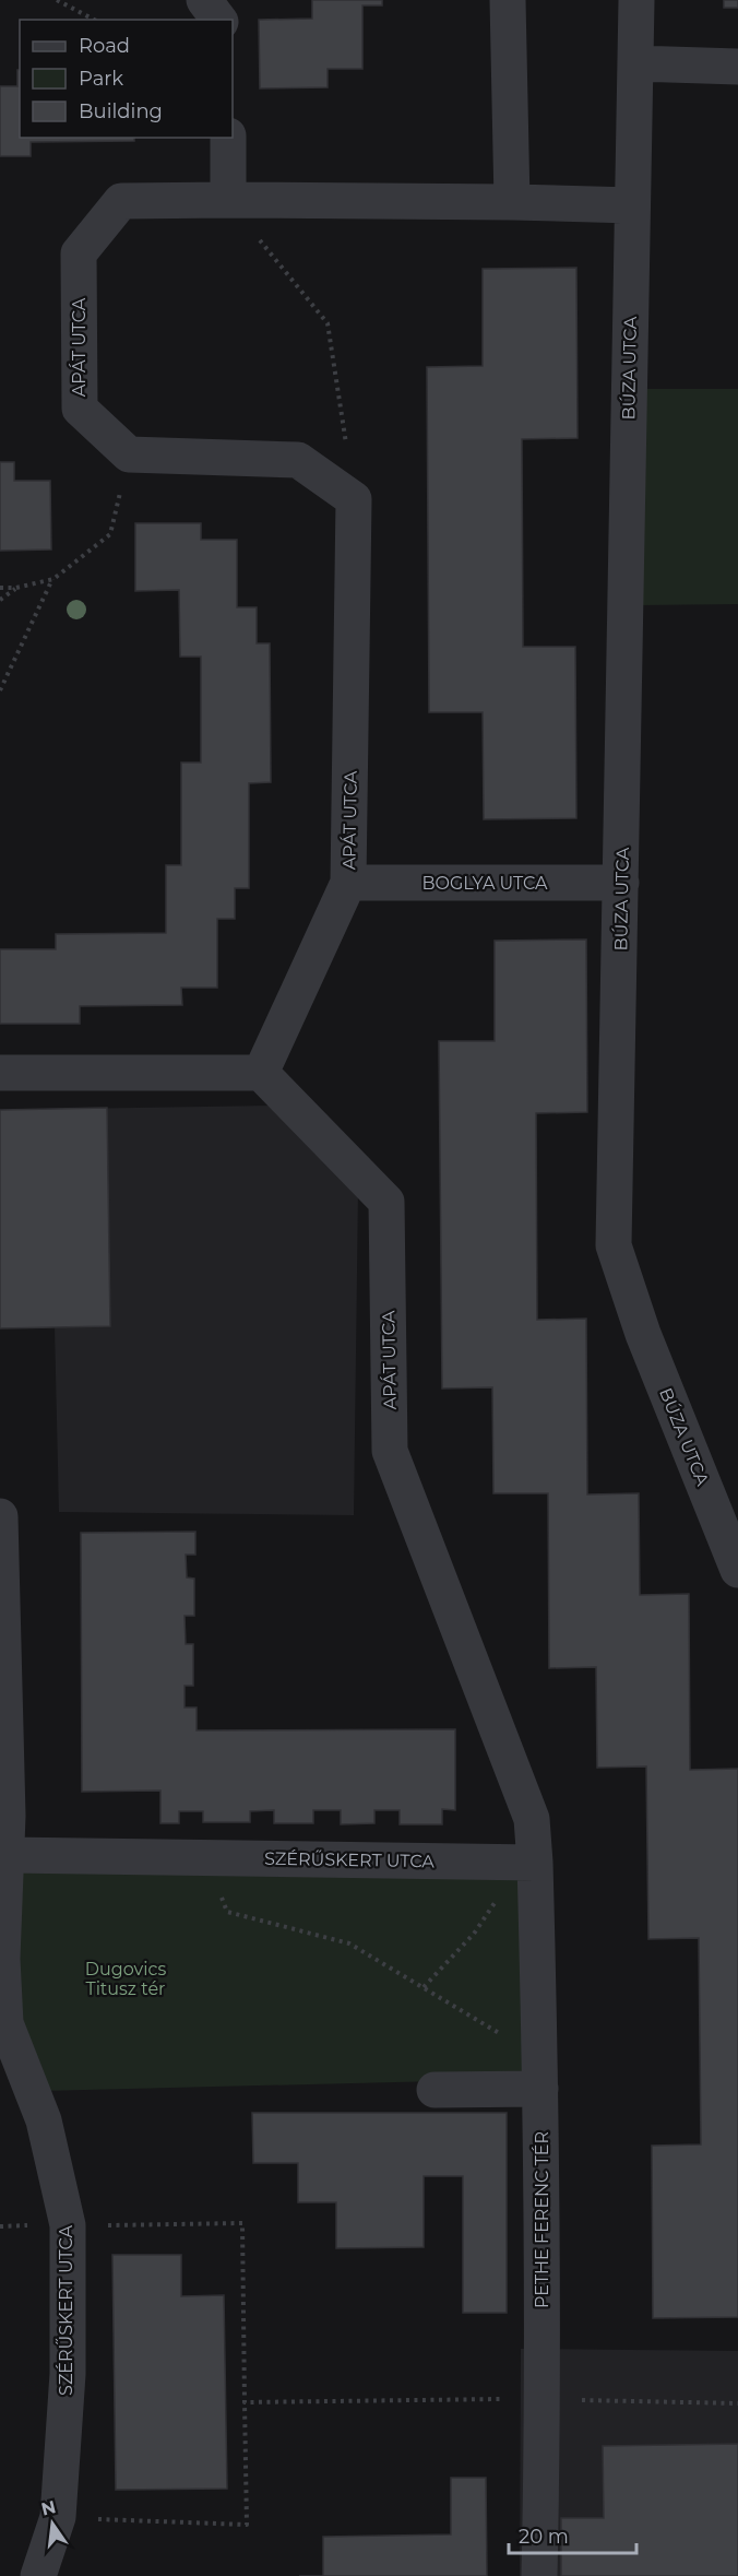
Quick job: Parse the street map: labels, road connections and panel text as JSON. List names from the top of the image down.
{
  "streets": {
    "street": [
      "APÁT UTCA",
      "BÚZA UTCA",
      "BOGLYA UTCA",
      "SZÉRŰSKERT UTCA",
      "PETHE FERENC TÉR"
    ]
  },
  "crossings": [
    ["APÁT UTCA", "BOGLYA UTCA"],
    ["APÁT UTCA", "SZÉRŰSKERT UTCA"],
    ["APÁT UTCA", "PETHE FERENC TÉR"],
    ["BÚZA UTCA", "BOGLYA UTCA"],
    ["SZÉRŰSKERT UTCA", "PETHE FERENC TÉR"]
  ],
  "parks": ["Dugovics Titusz tér"],
  "legend": ["Road", "Park", "Building"],
  "scale_bar": "20 m",
  "north": "top"
}
